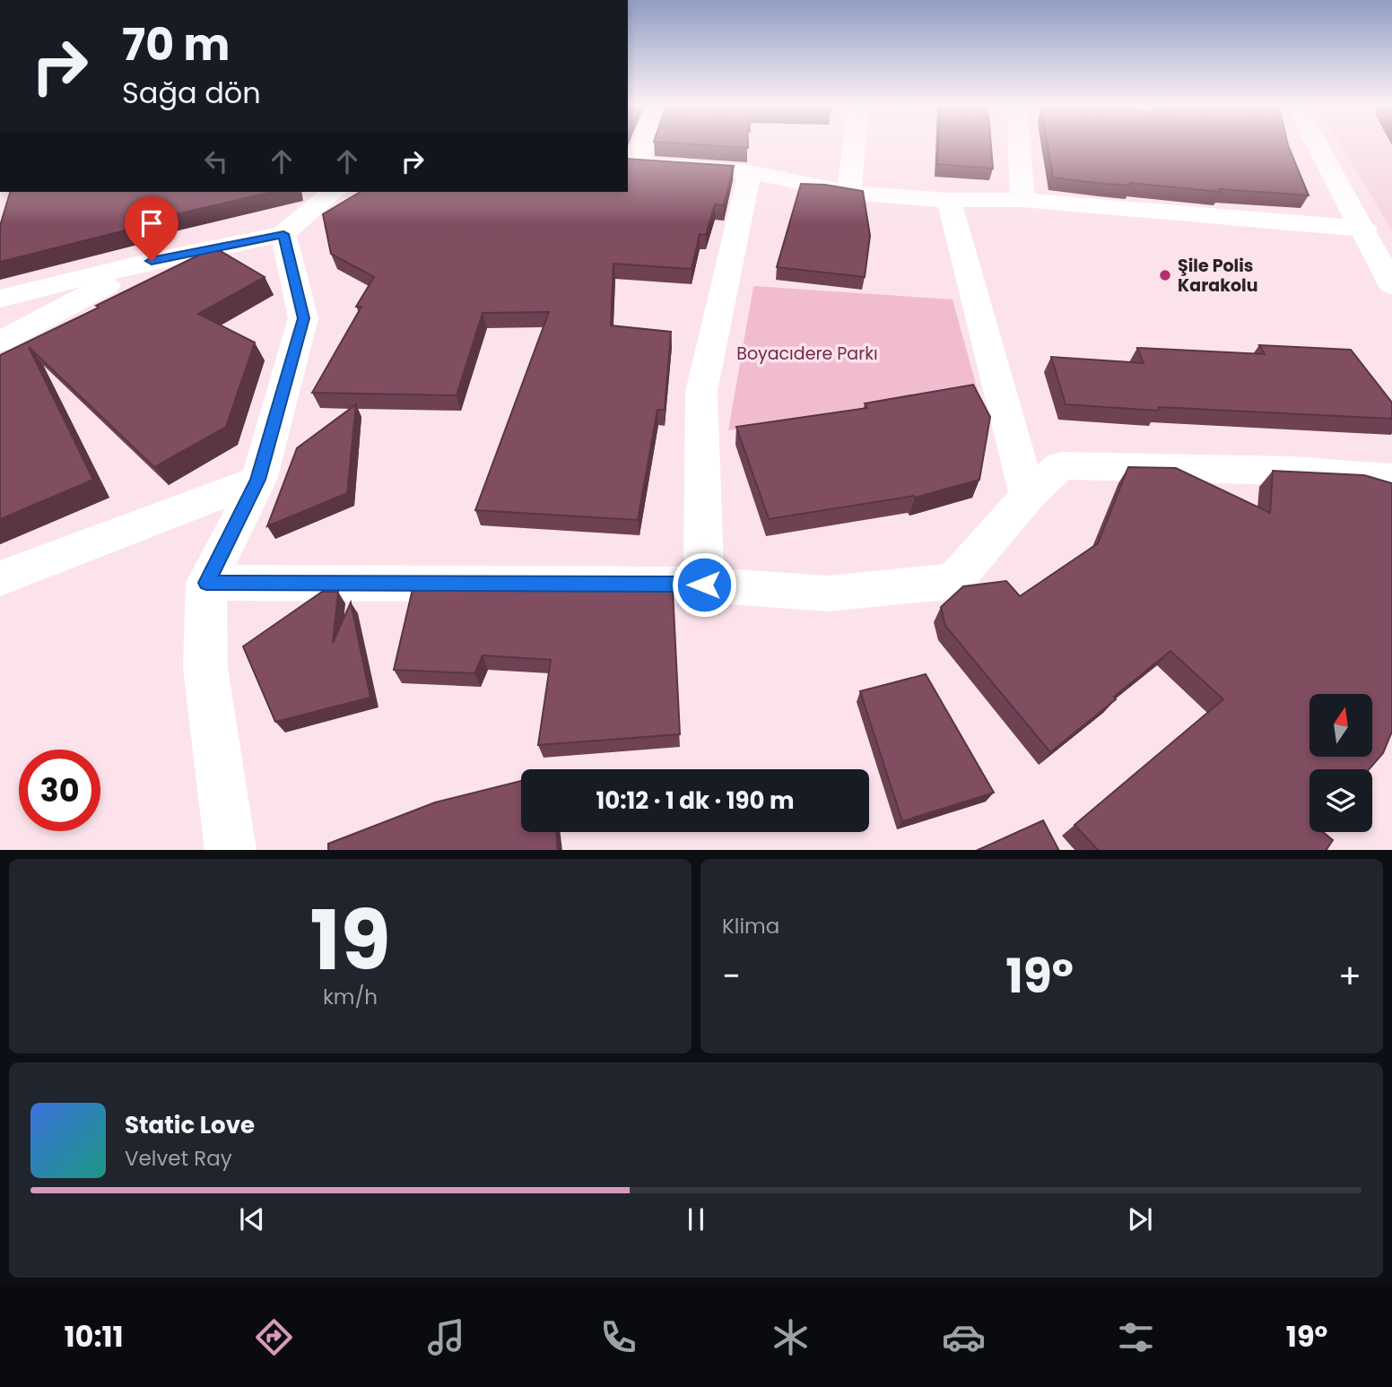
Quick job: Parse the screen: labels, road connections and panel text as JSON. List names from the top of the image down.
{
  "parks": ["Boyacıdere Parkı"],
  "places": ["Şile Polis Karakolu"],
  "north": "top",
  "page": {
    "turn": ["70 m", "Sağa dön"],
    "limit": "30",
    "trip": "10:12 · 1 dk · 190 m",
    "tile": [
      ["19", "km/h"],
      "Klima"
    ],
    "heat": ["−", "19°", "+"],
    "song": ["Static Love", "Velvet Ray"],
    "tabs": ["10:11", "19°"]
  }
}
